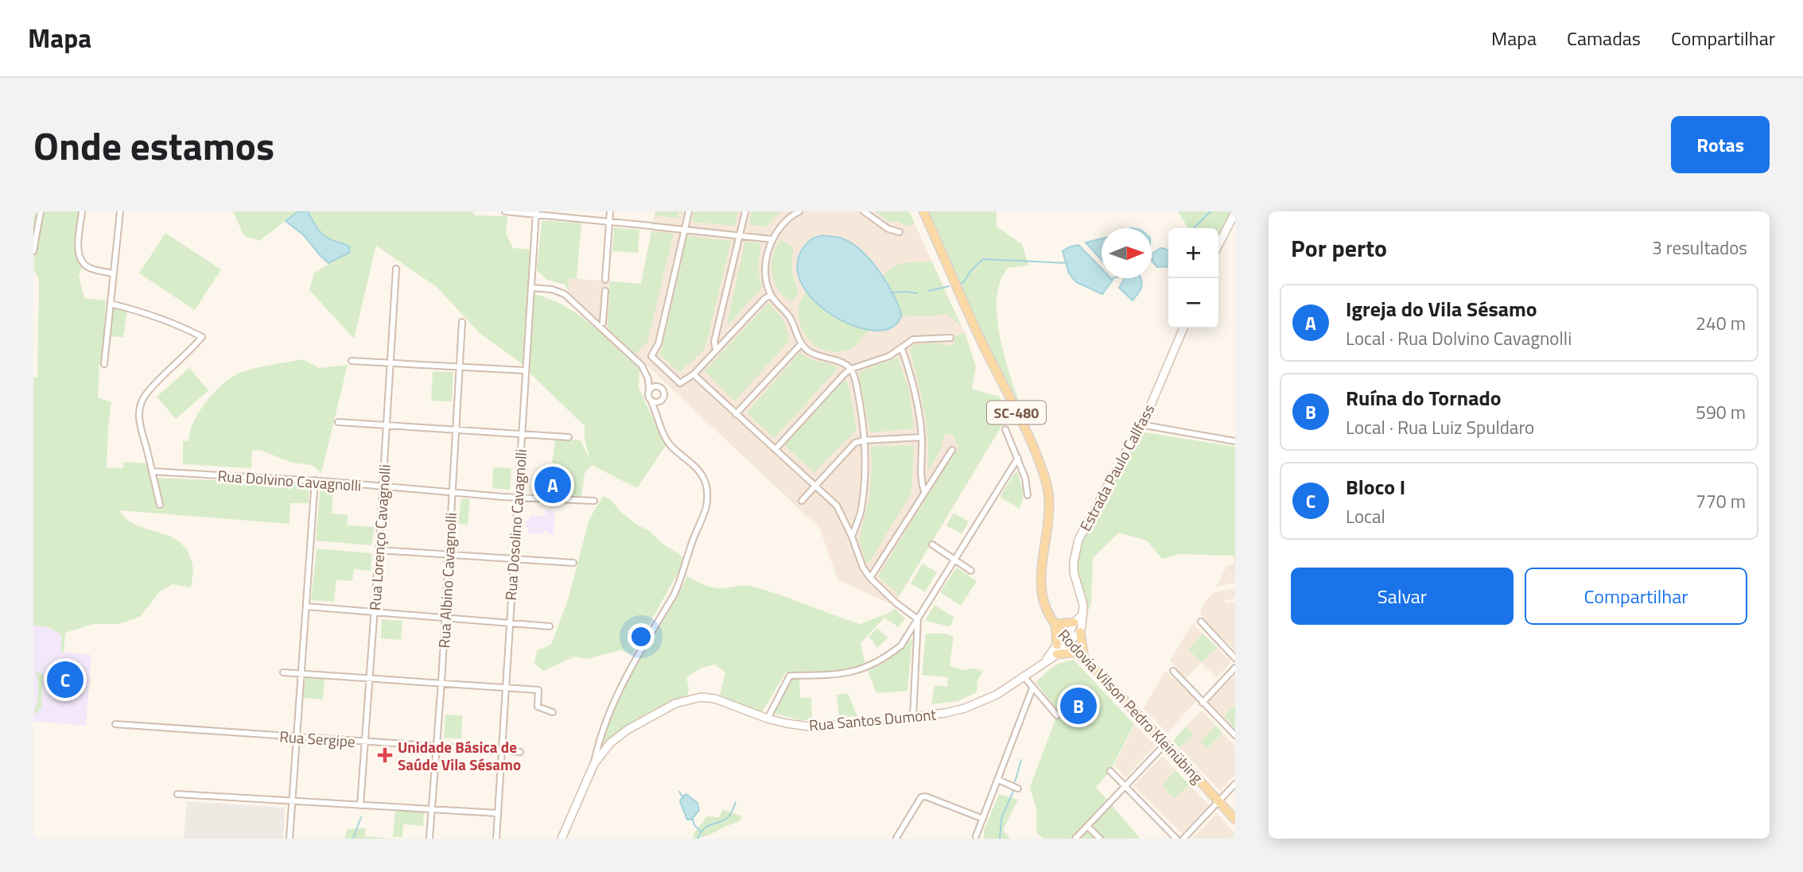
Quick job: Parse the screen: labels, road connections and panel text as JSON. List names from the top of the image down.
{
  "streets": {
    "main road": [
      "SC-480",
      "Estrada Paulo Callfass",
      "Rodovia Vilson Pedro Kleinübing",
      "Rua Santos Dumont"
    ],
    "street": [
      "Rua Dolvino Cavagnolli",
      "Rua Dosolino Cavagnolli",
      "Rua Lorenço Cavagnolli",
      "Rua Albino Cavagnolli",
      "Rua Sergipe"
    ]
  },
  "crossings": [
    ["Rua Dolvino Cavagnolli", "Rua Dosolino Cavagnolli"],
    ["Rua Dolvino Cavagnolli", "Rua Lorenço Cavagnolli"],
    ["Rua Dolvino Cavagnolli", "Rua Albino Cavagnolli"],
    ["Rua Dosolino Cavagnolli", "Rua Sergipe"],
    ["Rua Lorenço Cavagnolli", "Rua Sergipe"],
    ["Rua Albino Cavagnolli", "Rua Sergipe"],
    ["Rodovia Vilson Pedro Kleinübing", "Rua Santos Dumont"]
  ],
  "places": {
    "health": ["Unidade Básica de Saúde Vila Sésamo"]
  },
  "north": "right",
  "page": {
    "header": "Mapa",
    "nav": ["Mapa", "Camadas", "Compartilhar"],
    "title": "Onde estamos",
    "buttons": [
      "Rotas",
      ["Salvar", "Compartilhar"]
    ],
    "heading": ["Por perto", "3 resultados"],
    "map_buttons": ["+", "−"],
    "list": [
      {
        "mark": "A",
        "name": "Igreja do Vila Sésamo",
        "note": "Local · Rua Dolvino Cavagnolli",
        "value": "240 m"
      },
      {
        "mark": "B",
        "name": "Ruína do Tornado",
        "note": "Local · Rua Luiz Spuldaro",
        "value": "590 m"
      },
      {
        "mark": "C",
        "name": "Bloco I",
        "note": "Local",
        "value": "770 m"
      }
    ],
    "pins": ["A", "C", "B"]
  }
}
